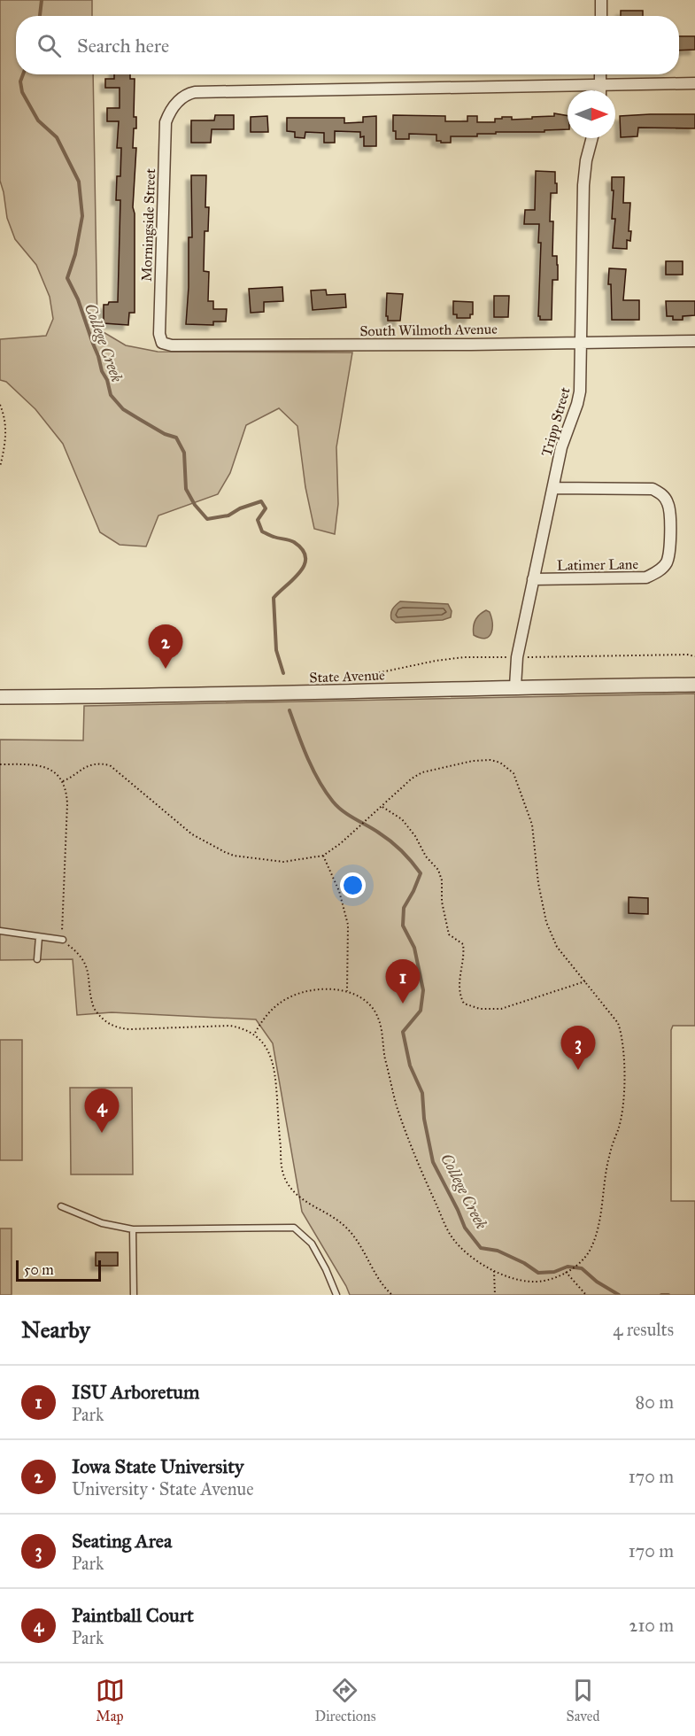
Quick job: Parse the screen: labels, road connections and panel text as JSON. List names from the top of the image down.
{
  "streets": {
    "street": [
      "Morningside Street",
      "South Wilmoth Avenue",
      "Tripp Street",
      "Latimer Lane",
      "State Avenue"
    ]
  },
  "crossings": [
    ["Morningside Street", "South Wilmoth Avenue"],
    ["South Wilmoth Avenue", "Tripp Street"],
    ["Tripp Street", "Latimer Lane"],
    ["Tripp Street", "State Avenue"]
  ],
  "water": ["College Creek"],
  "scale_bar": "50 m",
  "north": "right",
  "page": {
    "search": "Search here",
    "pins": [
      "2",
      "1",
      "3",
      "4"
    ],
    "scale": "50 m",
    "heading": ["Nearby", "4 results"],
    "list": [
      {
        "mark": "1",
        "name": "ISU Arboretum",
        "note": "Park",
        "value": "80 m"
      },
      {
        "mark": "2",
        "name": "Iowa State University",
        "note": "University · State Avenue",
        "value": "170 m"
      },
      {
        "mark": "3",
        "name": "Seating Area",
        "note": "Park",
        "value": "170 m"
      },
      {
        "mark": "4",
        "name": "Paintball Court",
        "note": "Park",
        "value": "210 m"
      }
    ],
    "nav": ["Map", "Directions", "Saved"]
  }
}
